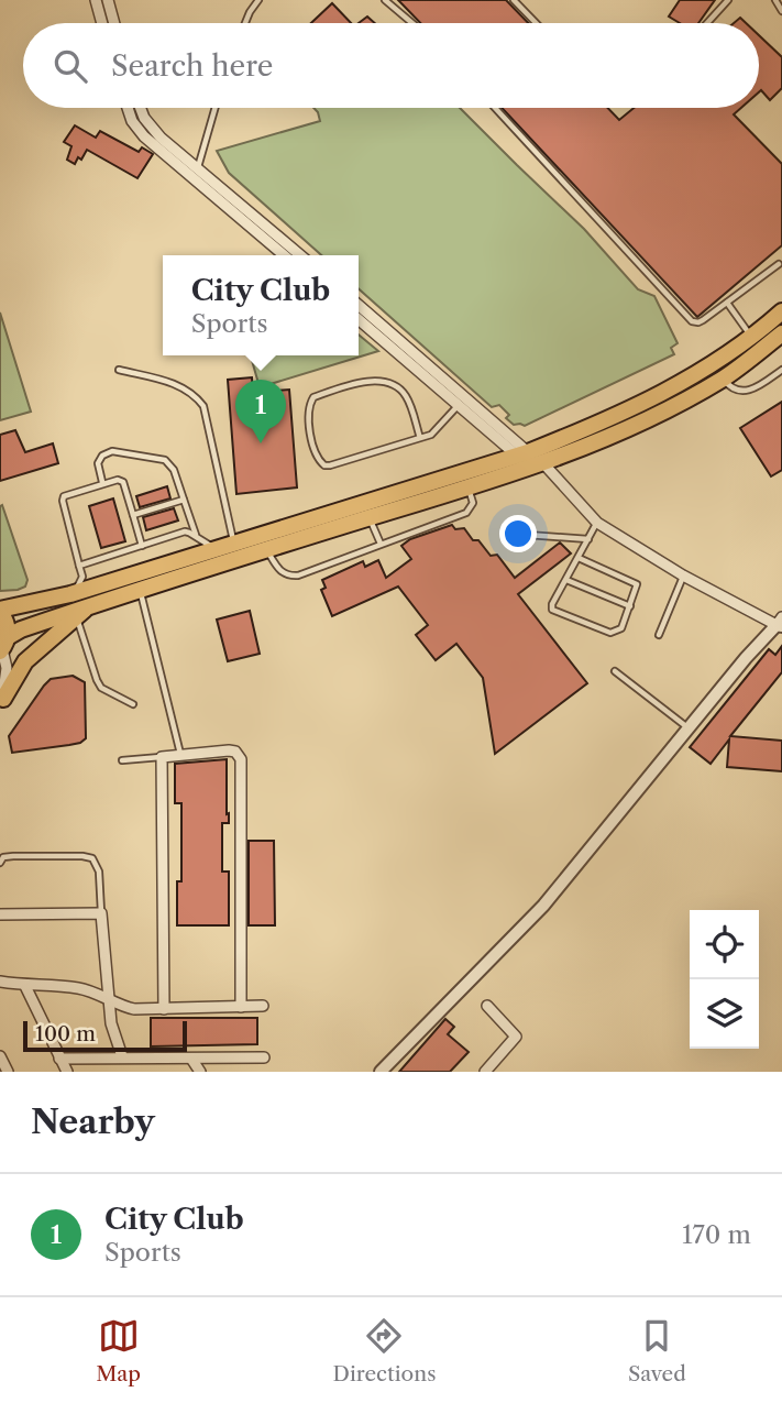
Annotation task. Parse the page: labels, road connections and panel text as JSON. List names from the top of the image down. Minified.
{"scale_bar":"100 m","page":{"search":"Search here","popup":["City Club","Sports"],"pins":"1","scale":"100 m","heading":"Nearby","list":[{"mark":"1","name":"City Club","note":"Sports","value":"170 m"}],"nav":["Map","Directions","Saved"]}}
